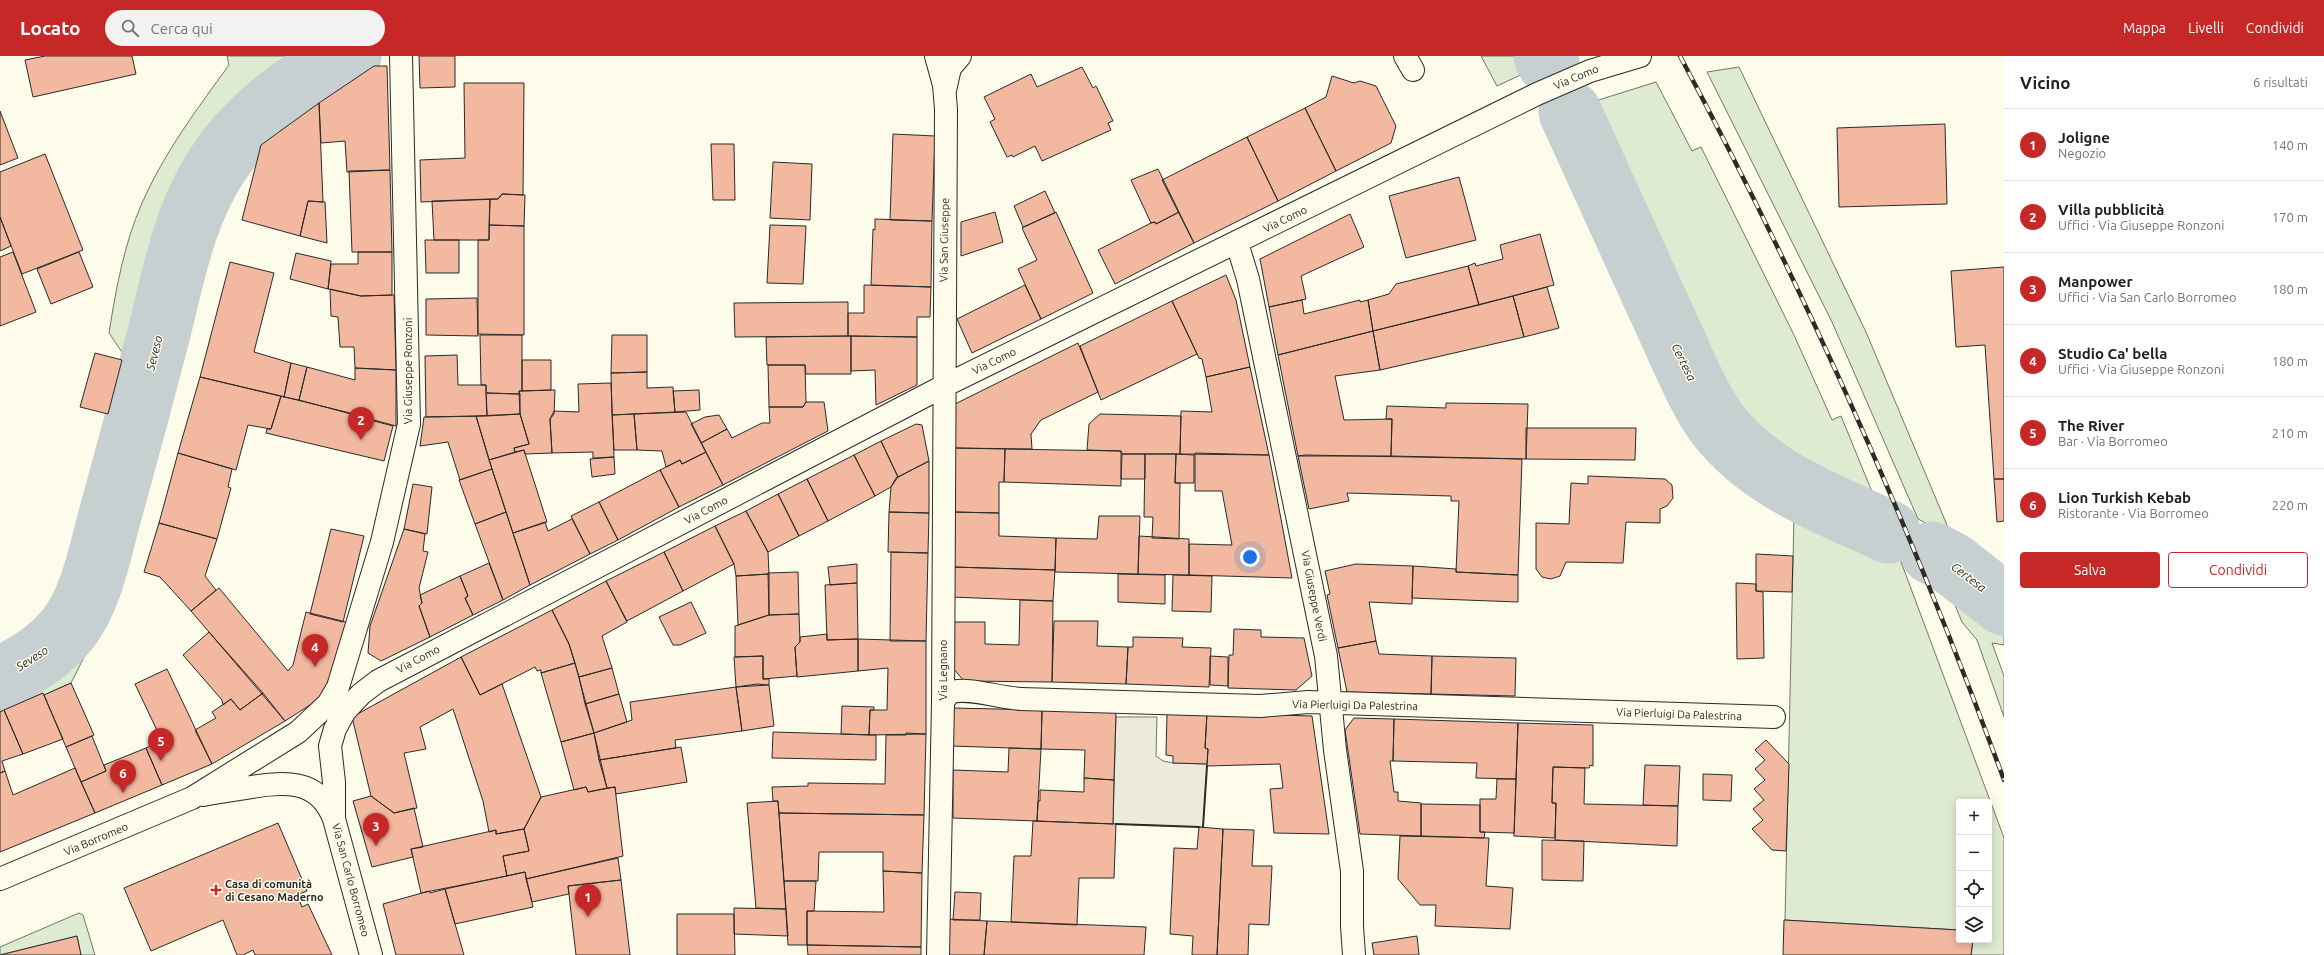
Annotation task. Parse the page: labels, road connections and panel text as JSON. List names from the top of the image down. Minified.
{"streets":{"street":["Via Como","Via San Giuseppe","Via Giuseppe Ronzoni","Via Giuseppe Verdi","Via Legnano","Via Pierluigi Da Palestrina","Via Borromeo","Via San Carlo Borromeo"]},"crossings":[["Via Como","Via San Giuseppe"],["Via Como","Via Giuseppe Verdi"],["Via Como","Via Legnano"],["Via Como","Via San Carlo Borromeo"],["Via San Giuseppe","Via Legnano"],["Via Giuseppe Ronzoni","Via Borromeo"],["Via Giuseppe Verdi","Via Pierluigi Da Palestrina"],["Via Legnano","Via Pierluigi Da Palestrina"],["Via Borromeo","Via San Carlo Borromeo"]],"water":["Seveso","Certesa"],"places":{"health":["Casa di comunità di Cesano Maderno"]},"page":{"header":"Locato","search":"Cerca qui","nav":["Mappa","Livelli","Condividi"],"heading":["Vicino","6 risultati"],"list":[{"mark":"1","name":"Joligne","note":"Negozio","value":"140 m"},{"mark":"2","name":"Villa pubblicità","note":"Uffici · Via Giuseppe Ronzoni","value":"170 m"},{"mark":"3","name":"Manpower","note":"Uffici · Via San Carlo Borromeo","value":"180 m"},{"mark":"4","name":"Studio Ca' bella","note":"Uffici · Via Giuseppe Ronzoni","value":"180 m"},{"mark":"5","name":"The River","note":"Bar · Via Borromeo","value":"210 m"},{"mark":"6","name":"Lion Turkish Kebab","note":"Ristorante · Via Borromeo","value":"220 m"}],"pins":["2","4","5","6","3","1"],"buttons":["Salva","Condividi"],"map_buttons":["+","−"]}}
